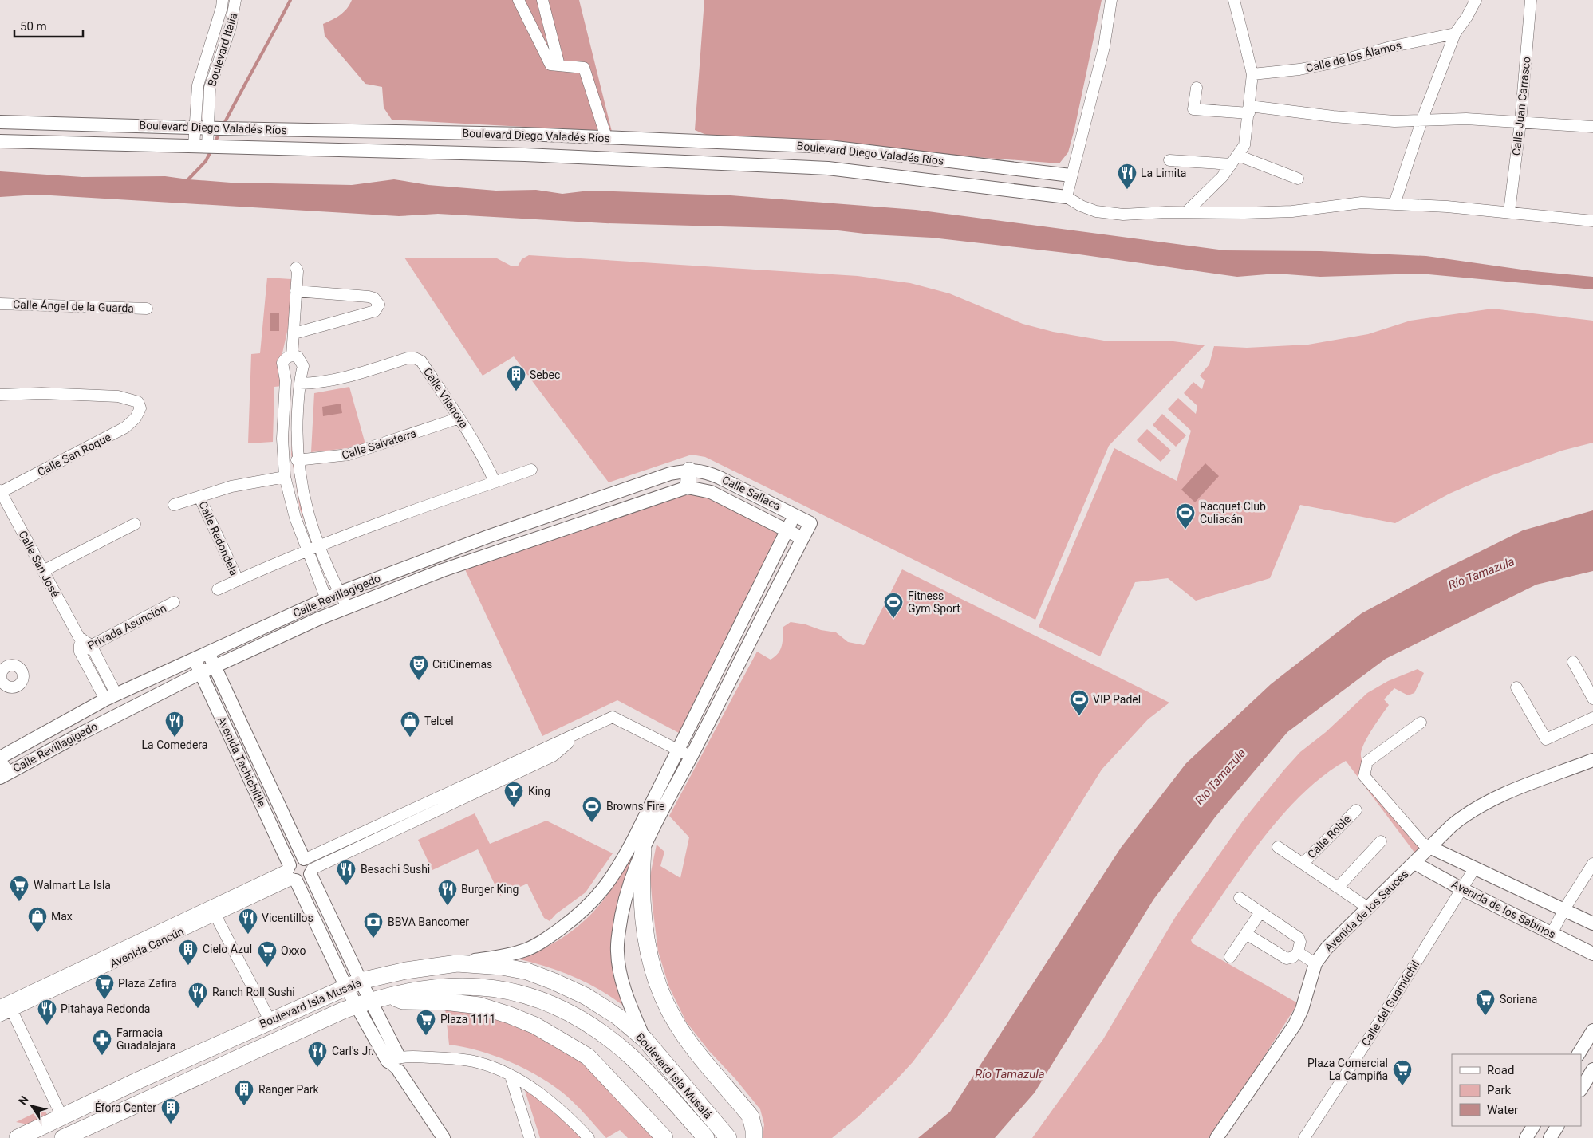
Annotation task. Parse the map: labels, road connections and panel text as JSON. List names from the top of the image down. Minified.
{"streets":{"main road":["Boulevard Isla Musalá"],"street":["Boulevard Italia","Calle de los Álamos","Calle Juan Carrasco","Boulevard Diego Valadés Ríos","Calle Ángel de la Guarda","Calle Vilanova","Calle Salvaterra","Calle San Roque","Calle Sallaca","Calle Redondela","Calle San José","Calle Revillagigedo","Privada Asunción","Avenida Tachichiltle","Calle Roble","Avenida de los Sabinos","Avenida de los Sauces","Avenida Cancún","Calle del Guamúchil"]},"crossings":[["Boulevard Italia","Boulevard Diego Valadés Ríos"],["Calle Vilanova","Calle Salvaterra"],["Calle San Roque","Calle San José"],["Calle Sallaca","Calle Revillagigedo"],["Calle San José","Calle Revillagigedo"],["Calle San José","Privada Asunción"],["Calle Revillagigedo","Avenida Tachichiltle"],["Avenida Tachichiltle","Avenida Cancún"],["Avenida Tachichiltle","Boulevard Isla Musalá"],["Avenida de los Sabinos","Avenida de los Sauces"],["Avenida de los Sabinos","Calle del Guamúchil"]],"water":["Río Tamazula"],"places":{"restaurant":["La Limita","La Comedera","Besachi Sushi","Burger King","Vicentillos","Ranch Roll Sushi","Pitahaya Redonda","Carl's Jr."],"building":["Sebec","Cielo Azul","Ranger Park","Éfora Center"],"sports":["Racquet Club Culiacán","Fitness Gym Sport","VIP Padel","Browns Fire"],"theatre":["CitiCinemas"],"shop":["Telcel","Max"],"bar":["King"],"supermarket":["Walmart La Isla","Oxxo","Plaza Zafira","Soriana","Plaza 1111","Plaza Comercial La Campiña"],"bank":["BBVA Bancomer"],"pharmacy":["Farmacia Guadalajara"]},"legend":["Road","Park","Water"],"scale_bar":"50 m","north":"top left"}
